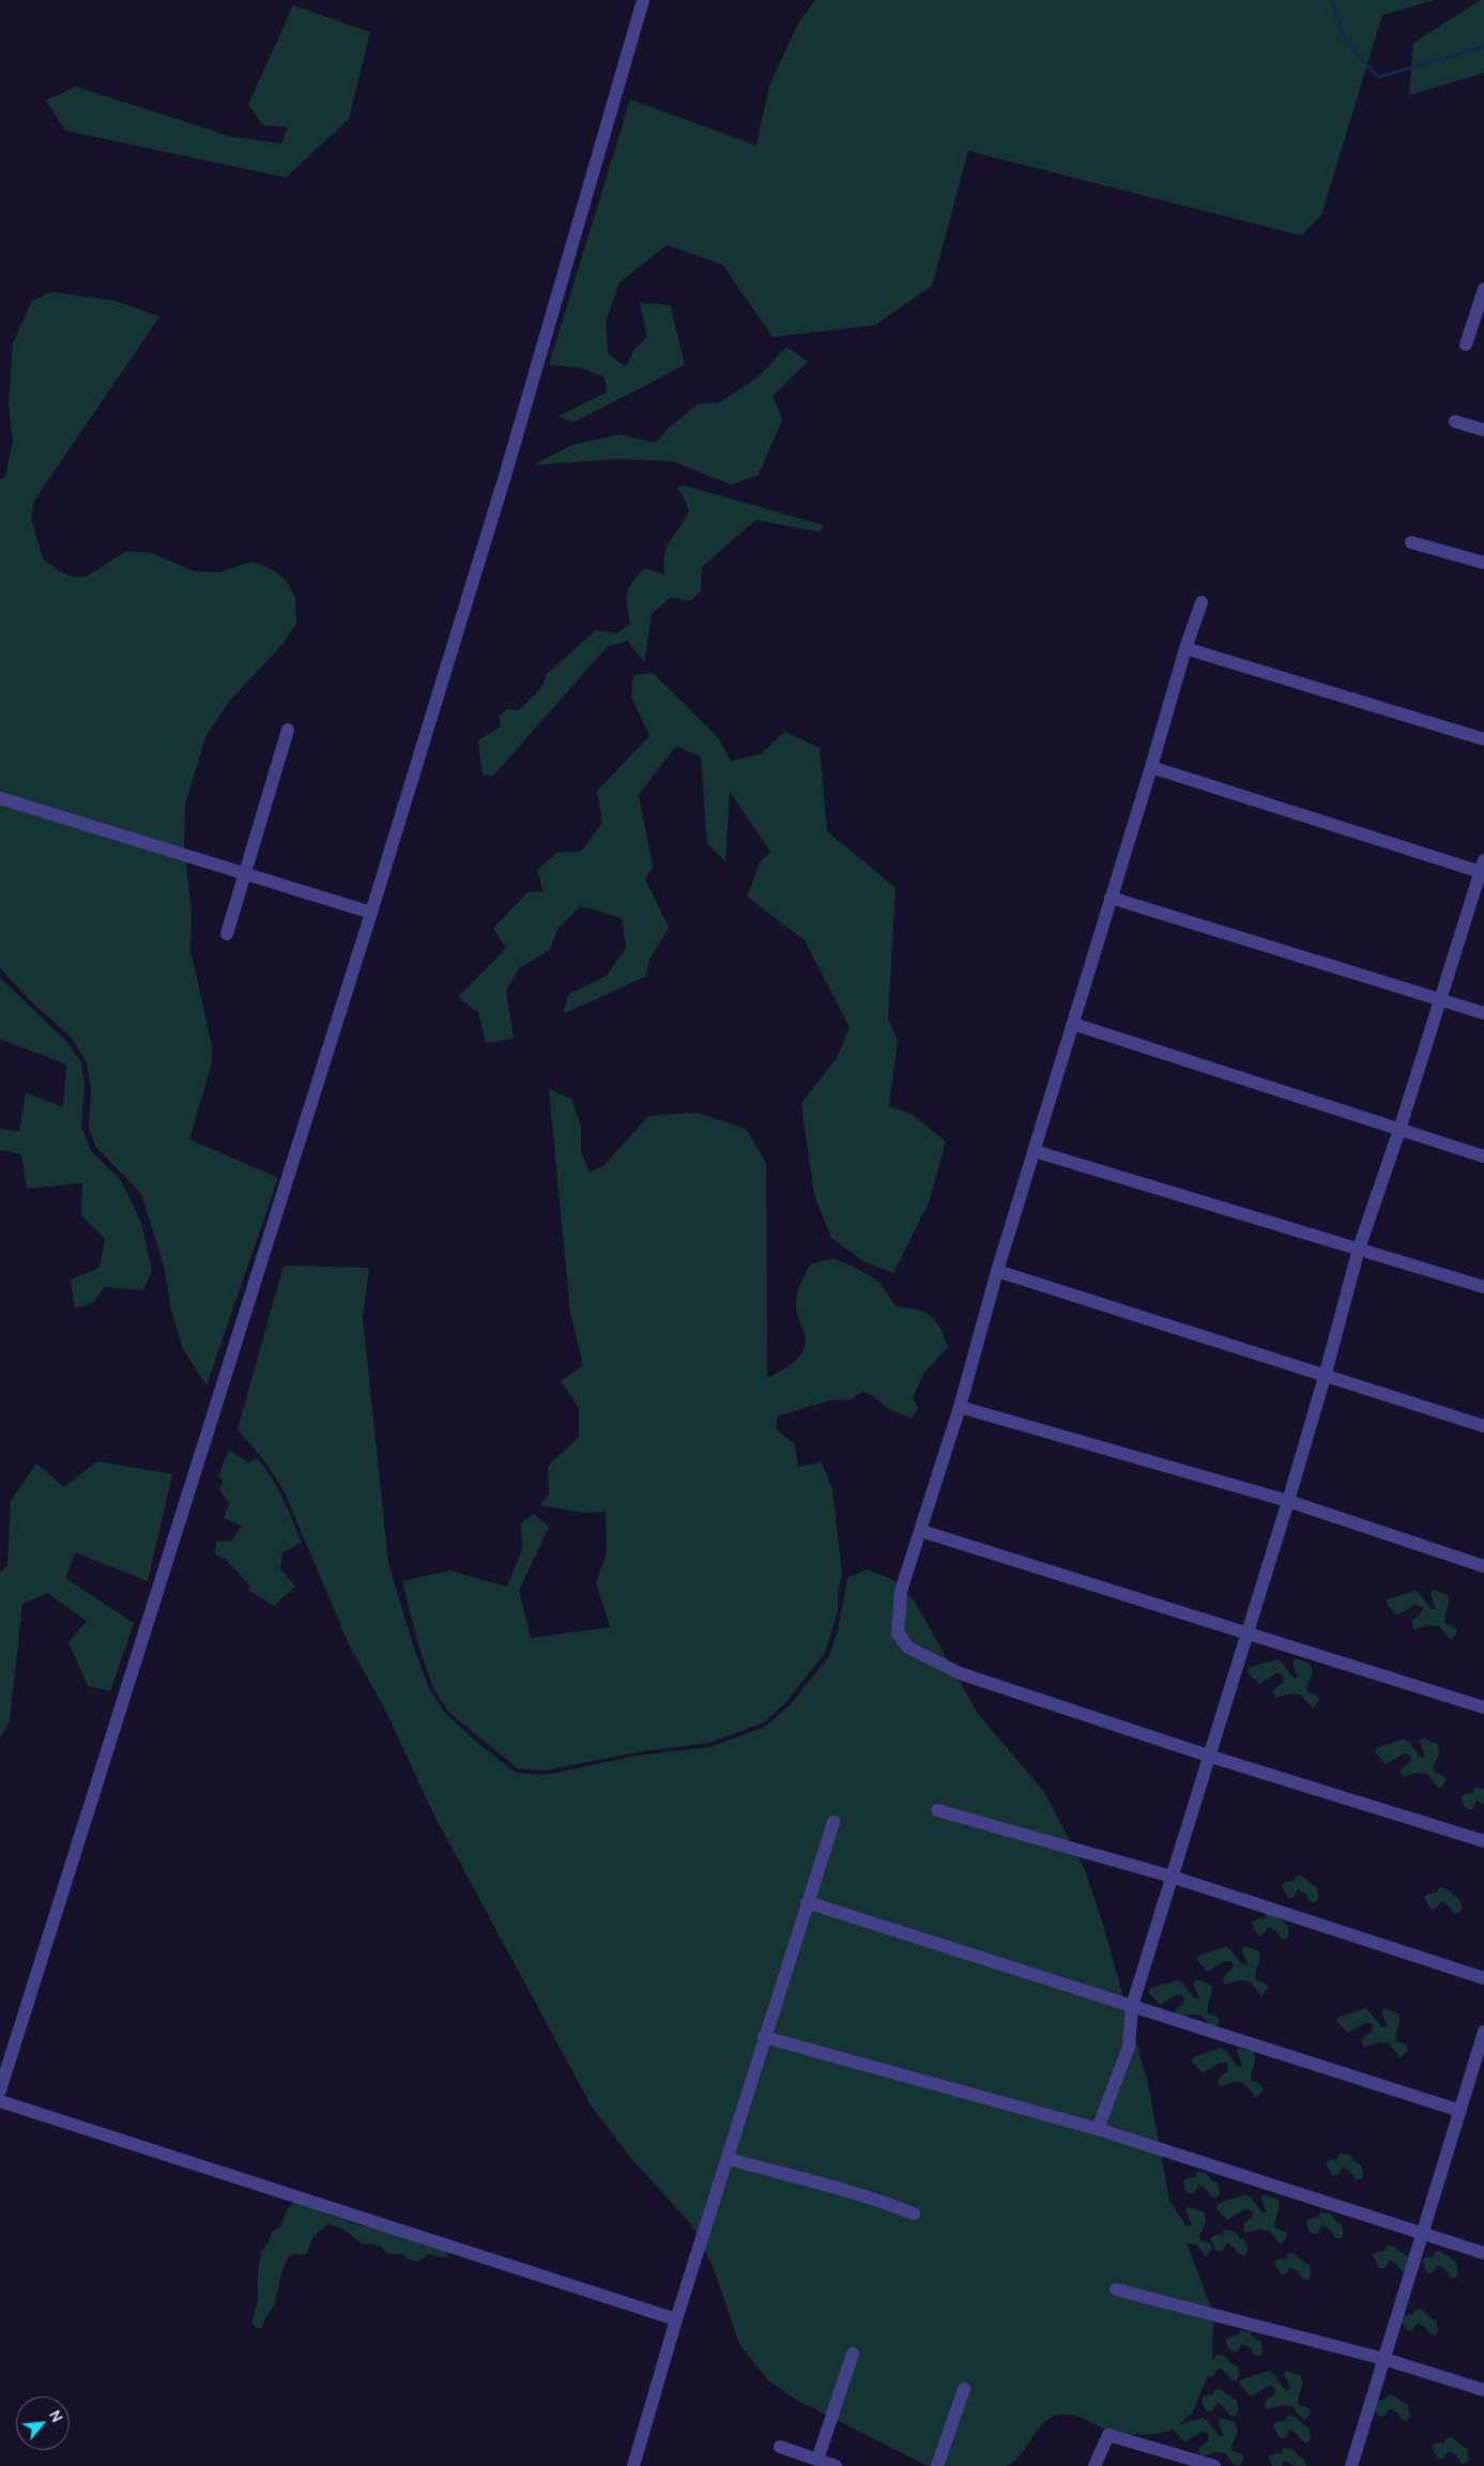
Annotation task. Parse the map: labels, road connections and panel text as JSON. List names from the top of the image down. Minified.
{"north":"top right"}
